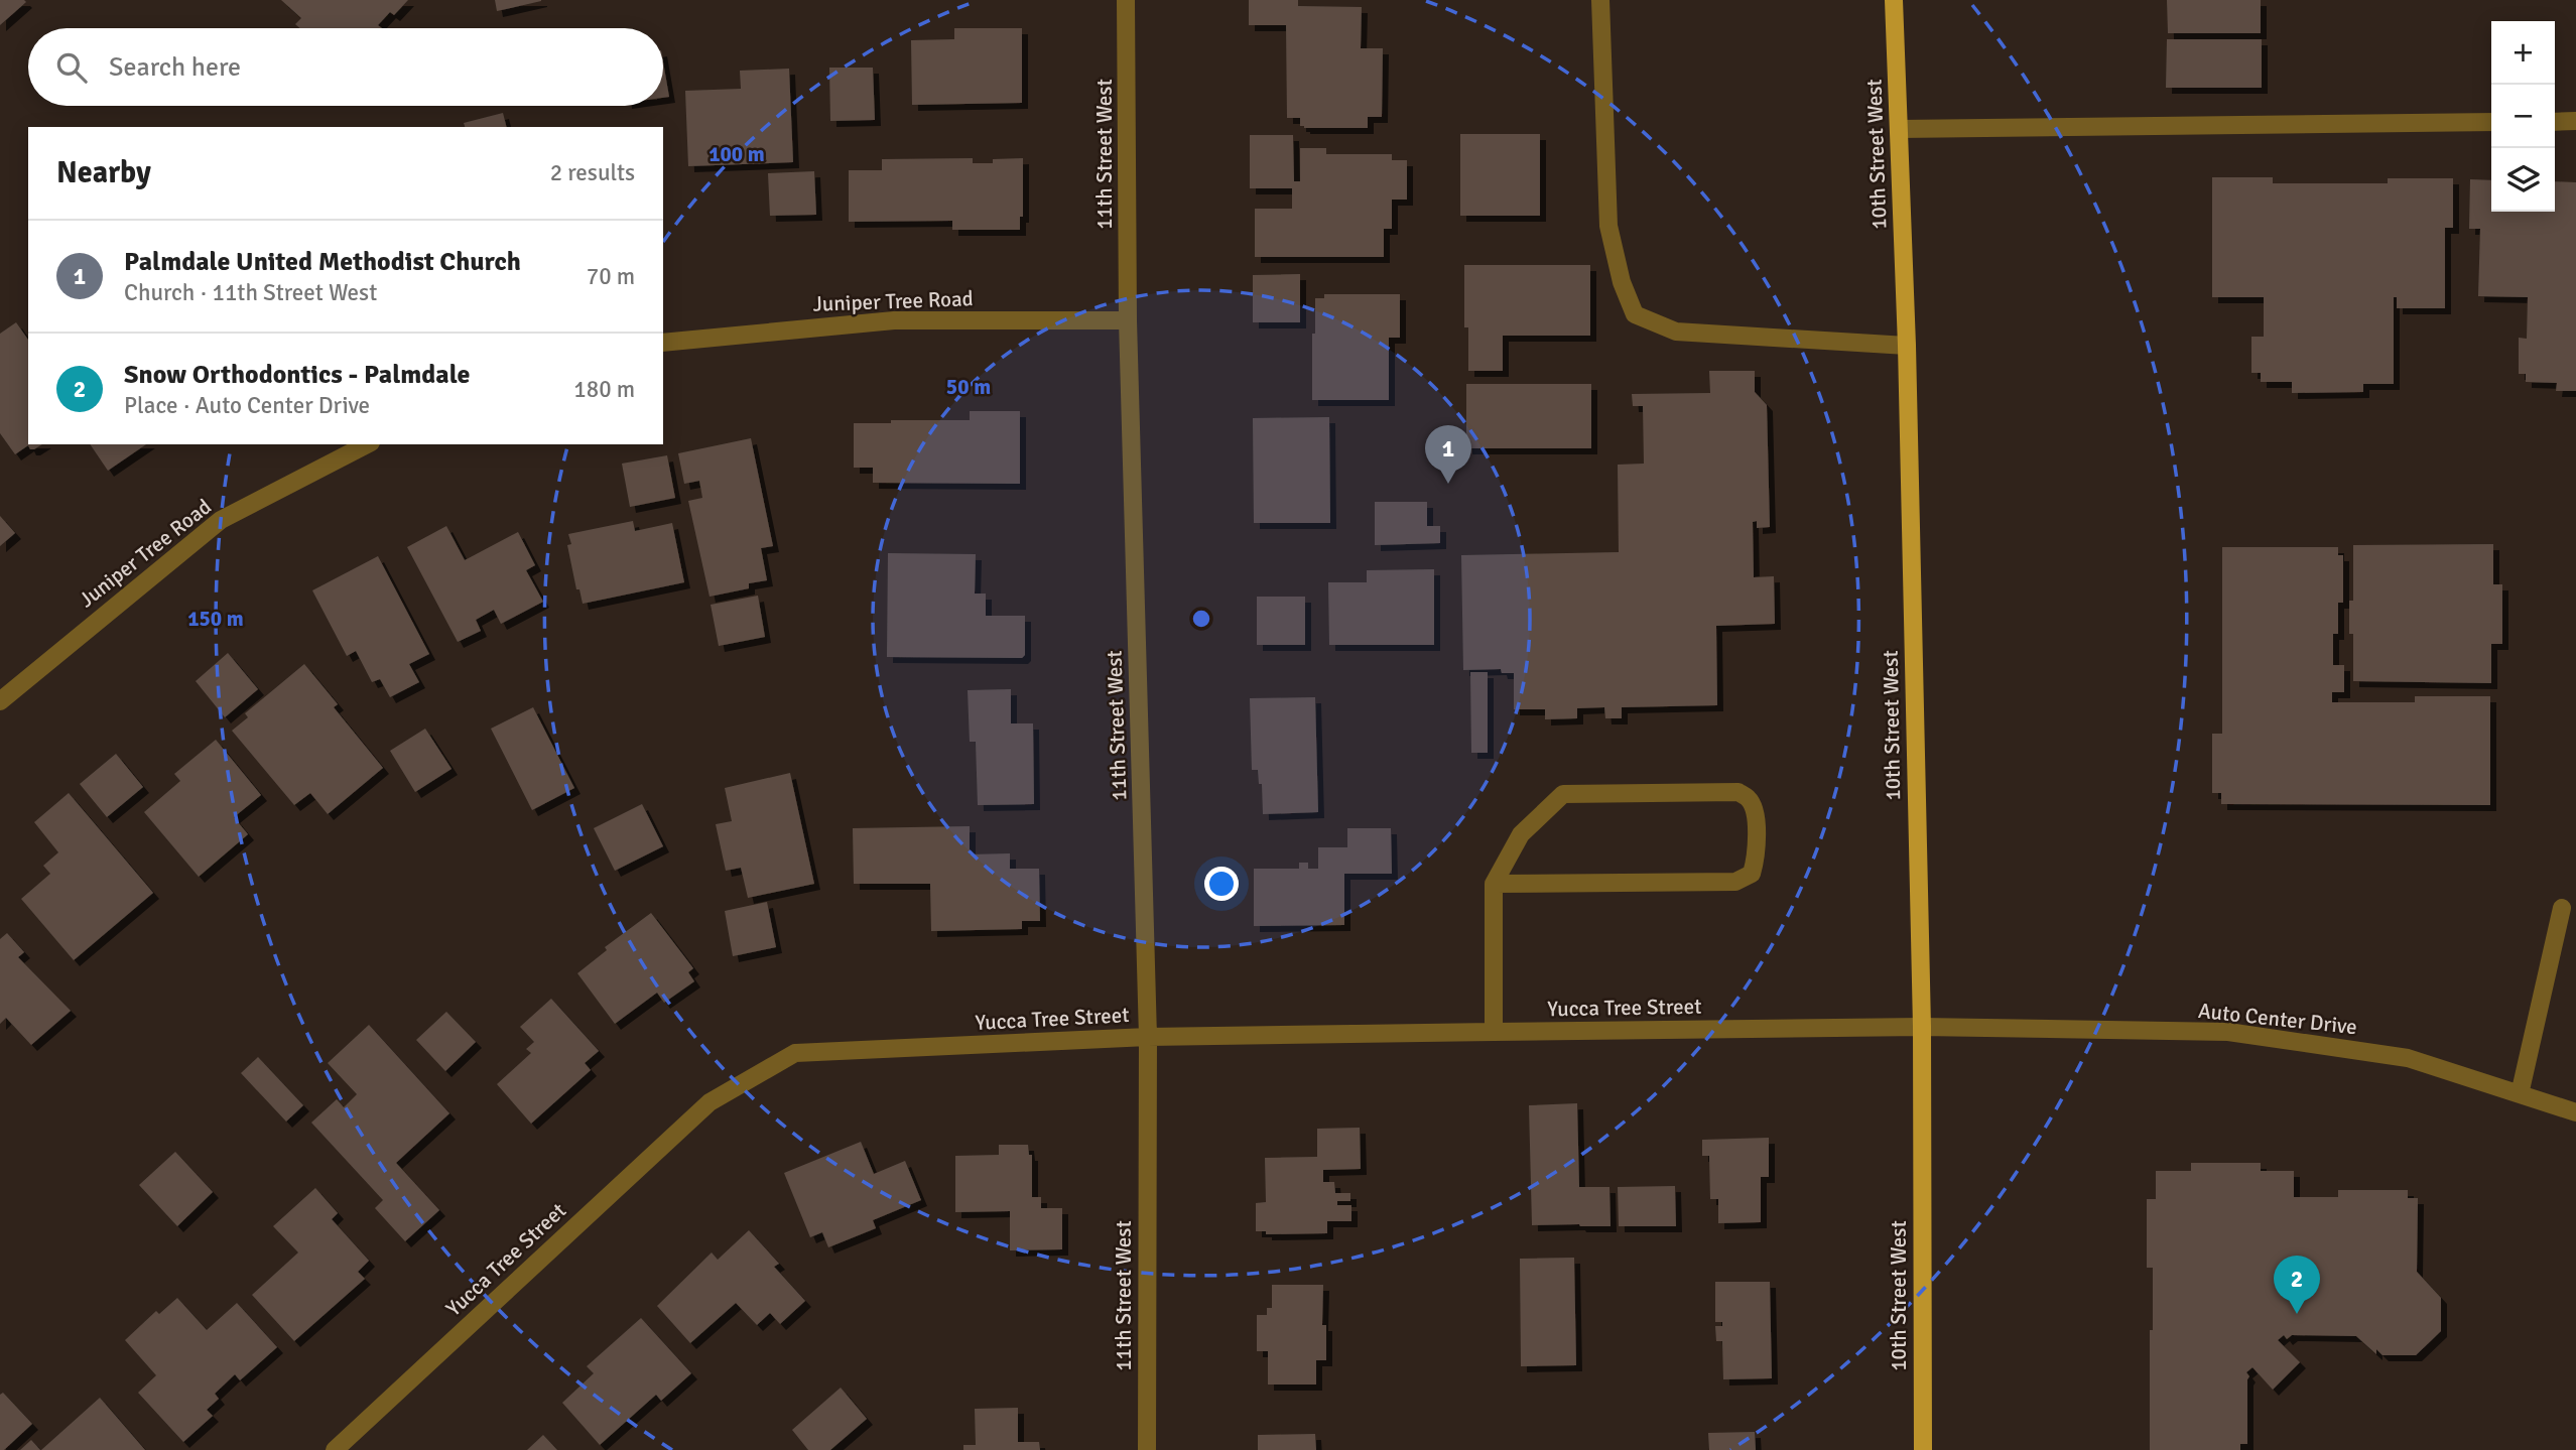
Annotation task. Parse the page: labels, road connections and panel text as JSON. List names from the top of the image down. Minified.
{"streets":{"main road":["10th Street West"],"street":["11th Street West","Juniper Tree Road","Yucca Tree Street","Auto Center Drive"]},"crossings":[["11th Street West","Juniper Tree Road"],["11th Street West","Yucca Tree Street"],["10th Street West","Yucca Tree Street"],["10th Street West","Auto Center Drive"],["Yucca Tree Street","Auto Center Drive"]],"page":{"map_buttons":["+","−"],"search":"Search here","heading":["Nearby","2 results"],"list":[{"mark":"1","name":"Palmdale United Methodist Church","note":"Church · 11th Street West","value":"70 m"},{"mark":"2","name":"Snow Orthodontics - Palmdale","note":"Place · Auto Center Drive","value":"180 m"}],"pins":["1","2"]},"rings":["100 m","50 m","150 m"]}
